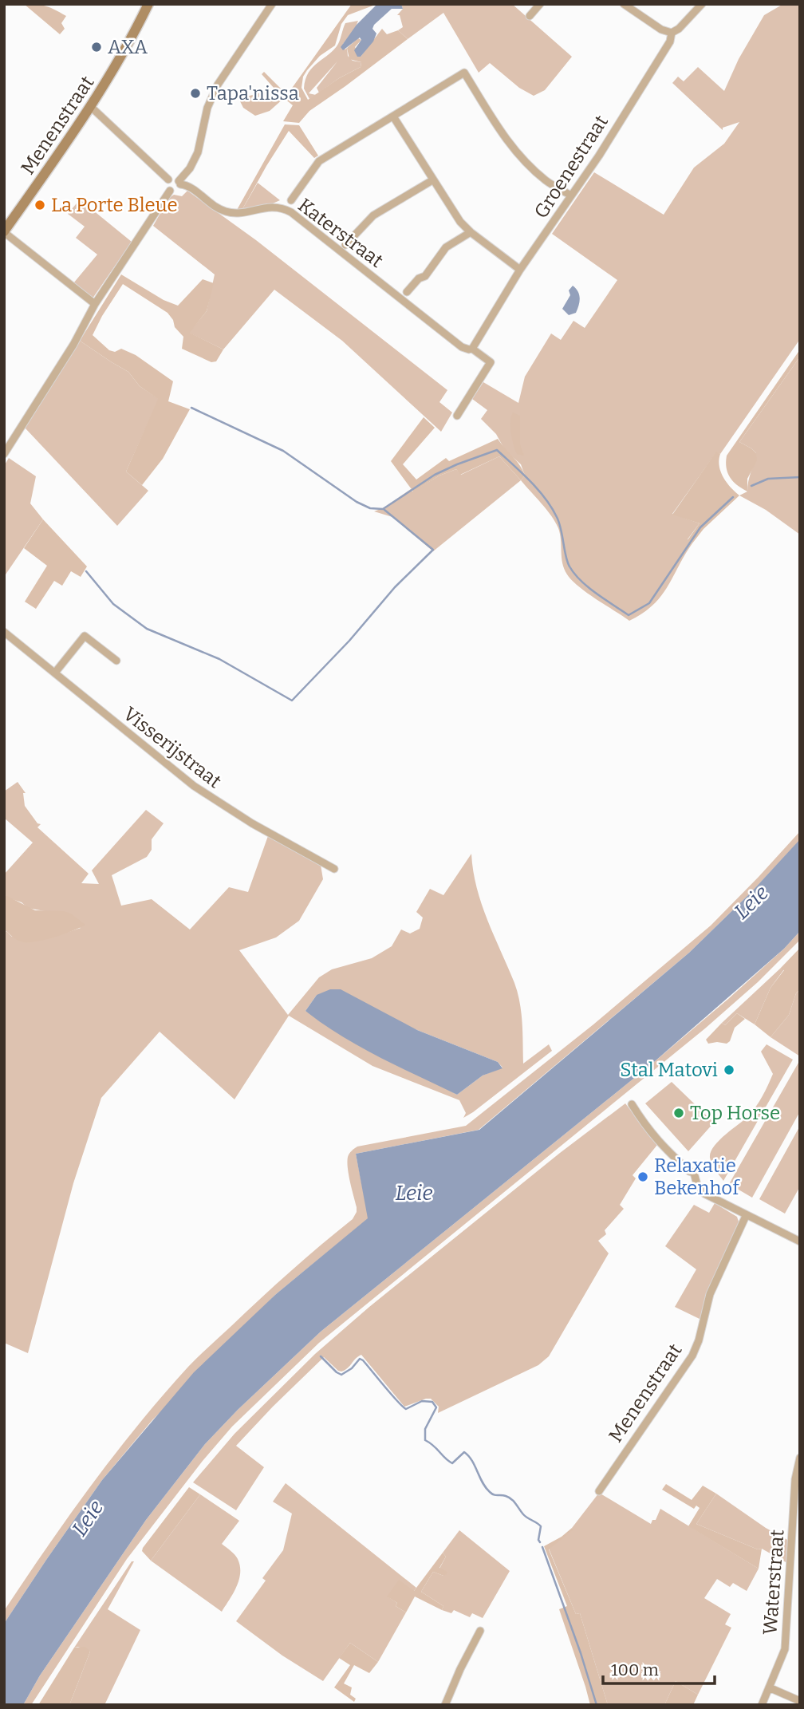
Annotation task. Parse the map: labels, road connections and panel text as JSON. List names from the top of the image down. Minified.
{"streets":{"main road":["Menenstraat"],"street":["Groenestraat","Katerstraat","Visserijstraat","Waterstraat"]},"crossings":[["Groenestraat","Katerstraat"]],"water":["Leie"],"places":["AXA","Tapa'nissa","La Porte Bleue","Stal Matovi","Top Horse","Relaxatie Bekenhof"],"scale_bar":"100 m"}
